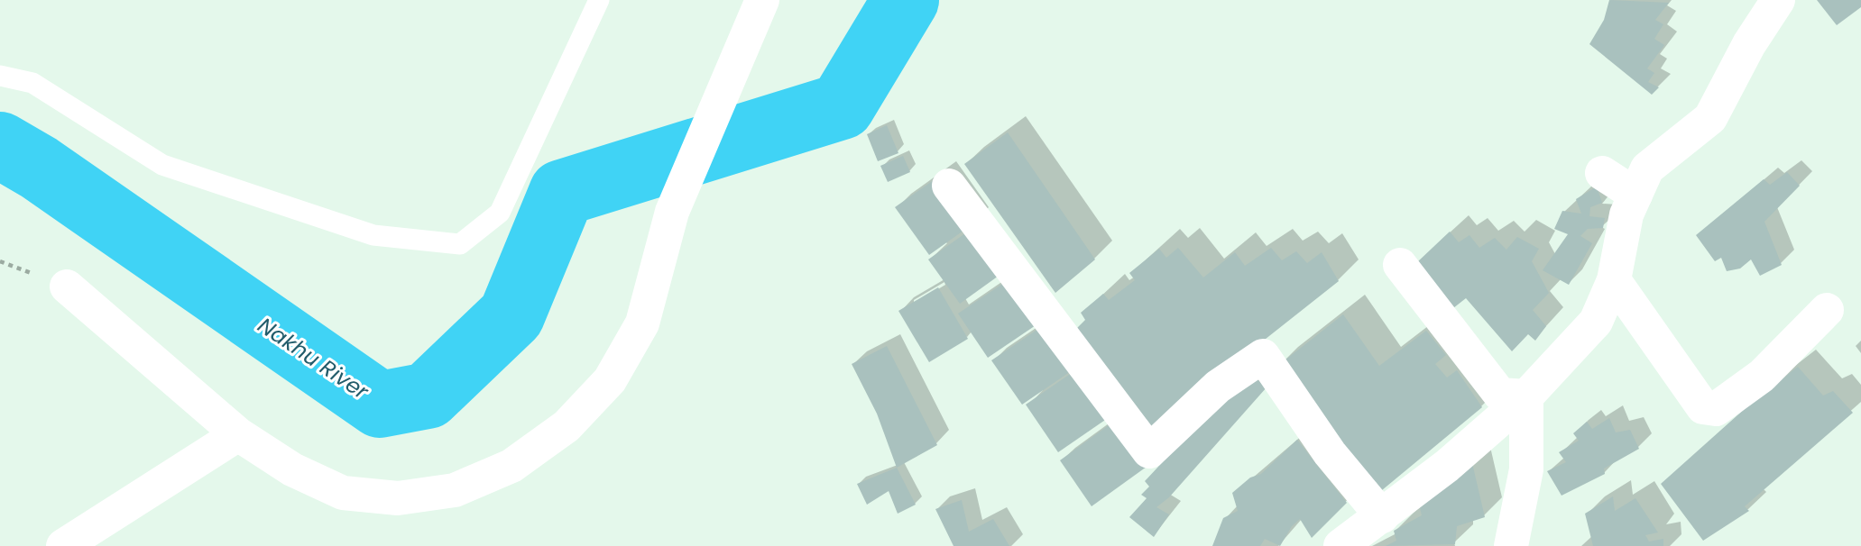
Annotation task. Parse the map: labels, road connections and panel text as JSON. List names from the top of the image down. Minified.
{"water":["Nakhu River"]}
